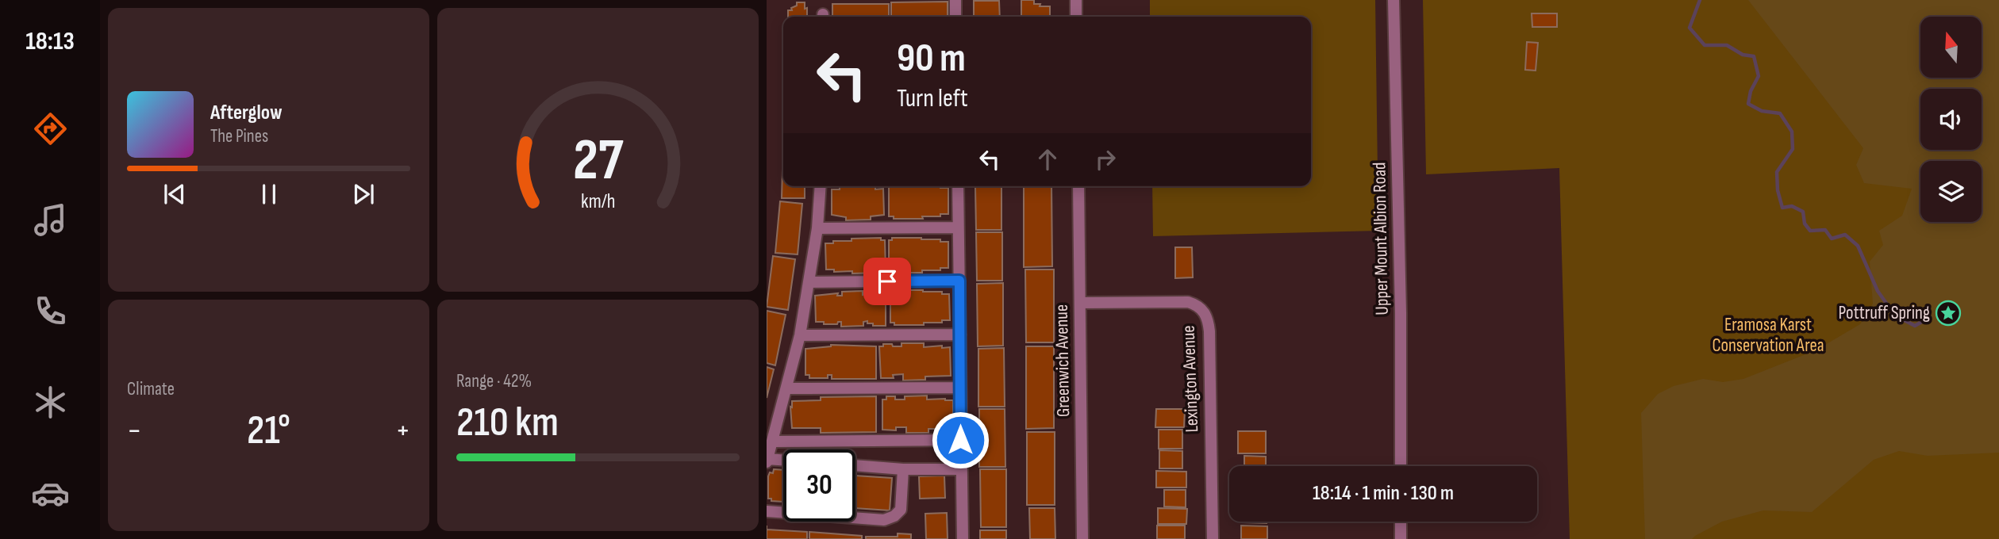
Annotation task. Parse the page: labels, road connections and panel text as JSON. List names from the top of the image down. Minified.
{"streets":{"street":["Upper Mount Albion Road","Greenwich Avenue","Lexington Avenue"]},"crossings":[["Greenwich Avenue","Lexington Avenue"]],"parks":["Eramosa Karst Conservation Area"],"places":{"place":["Pottruff Spring"]},"north":"top","page":{"tabs":"18:13","turn":["90 m","Turn left"],"song":["Afterglow","The Pines"],"tile":["Climate",["Range · 42%","210 km"]],"heat":["−","21°","+"],"limit":"30","trip":"18:14 · 1 min · 130 m","gauge":["27","km/h"]}}
